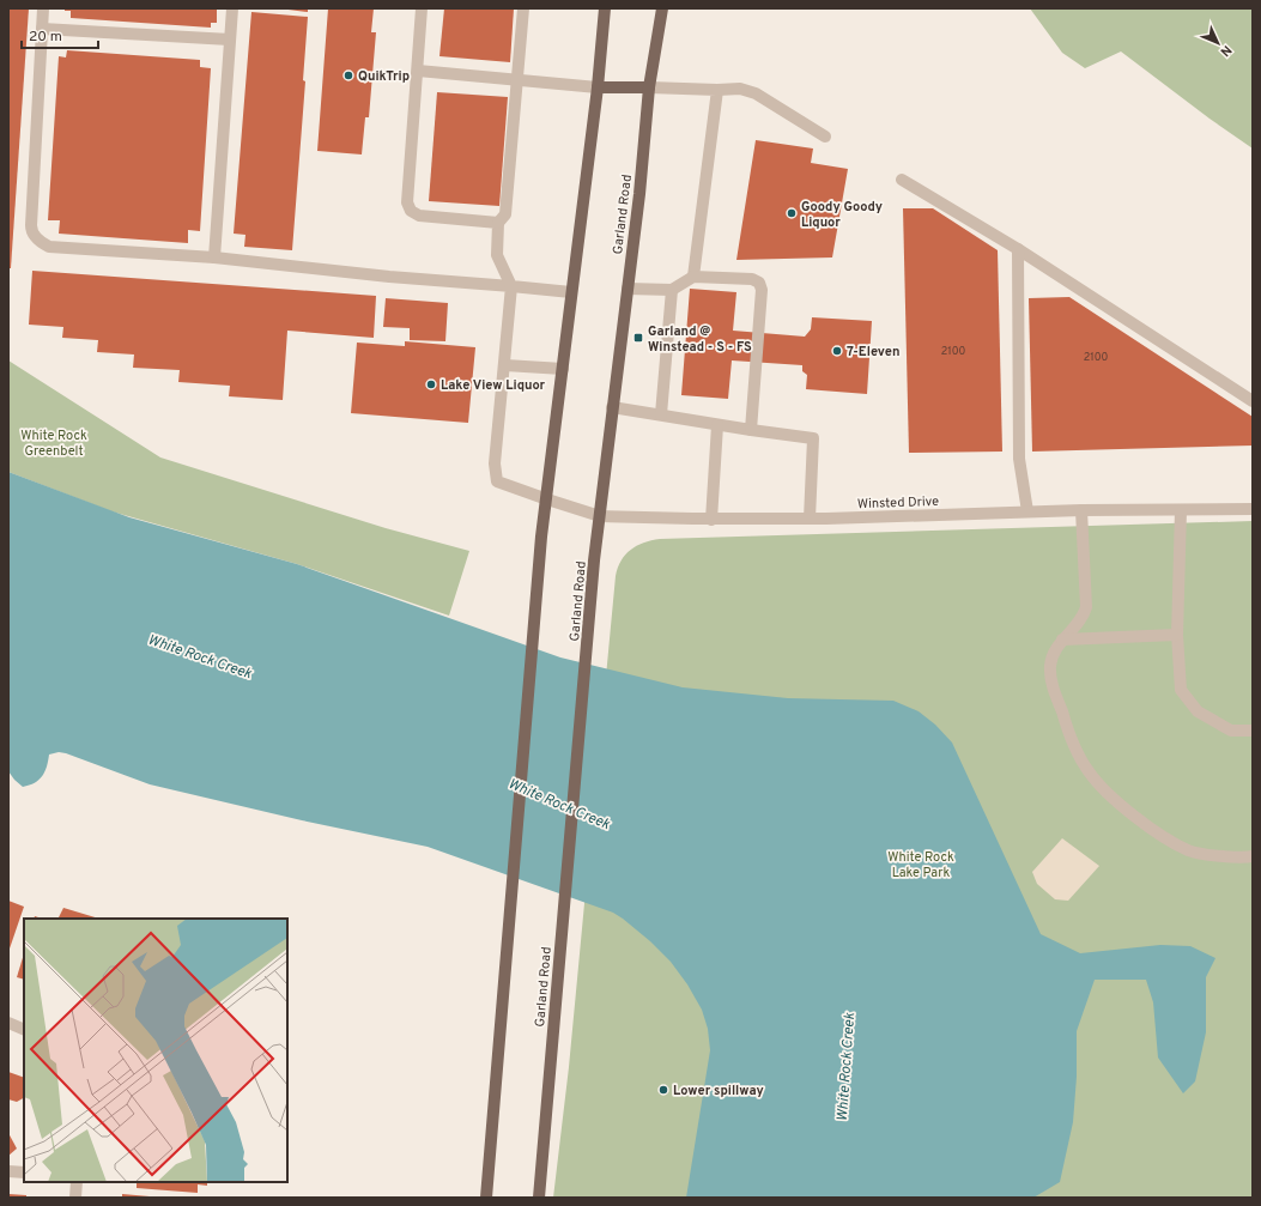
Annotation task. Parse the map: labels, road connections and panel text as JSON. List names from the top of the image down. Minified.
{"streets":{"main road":["Garland Road"],"street":["Winsted Drive"]},"crossings":[["Garland Road","Winsted Drive"]],"water":["White Rock Creek"],"parks":["White Rock Greenbelt","White Rock Lake Park"],"places":{"other":["QuikTrip","Goody Goody Liquor","7-Eleven","Lake View Liquor","Lower spillway"],"transit":["Garland @ Winstead - S - FS"]},"house_numbers":["2100","2100"],"scale_bar":"20 m","north":"bottom right"}
